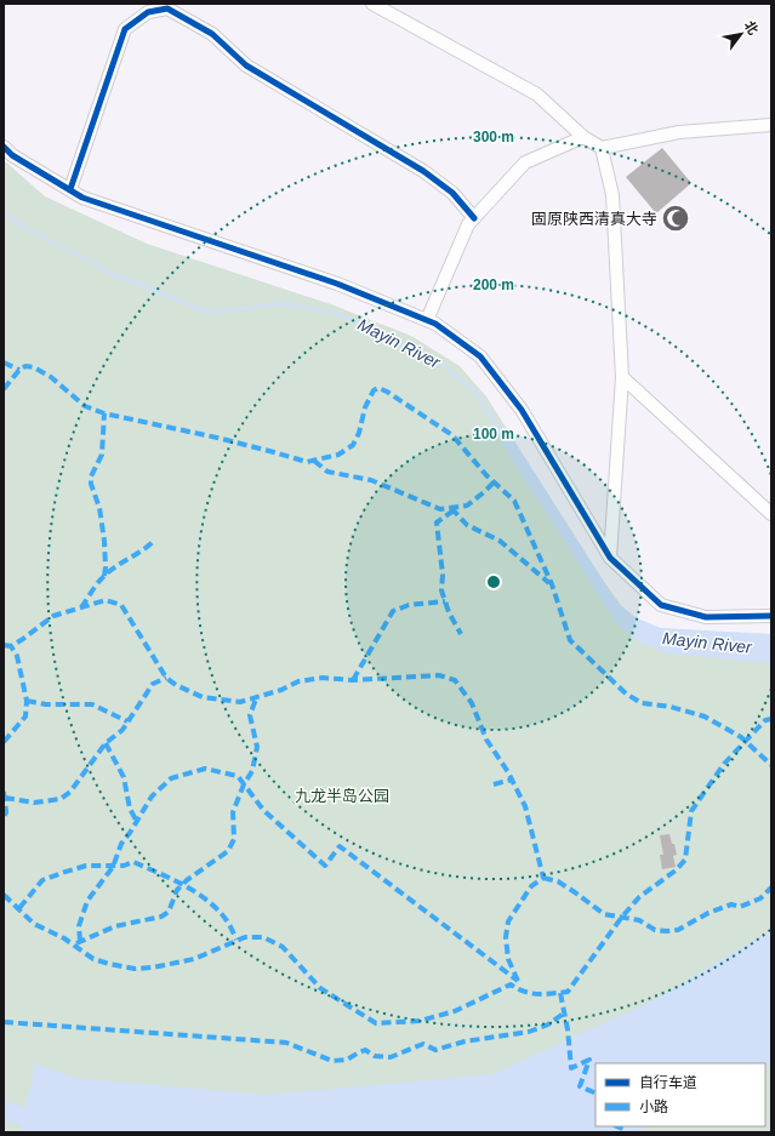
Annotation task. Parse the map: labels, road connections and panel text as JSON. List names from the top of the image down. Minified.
{"water":["Mayin River"],"parks":["九龙半岛公园"],"places":{"mosque":["固原陕西清真大寺"]},"legend":["自行车道","小路"],"north":"top right","rings":["300 m","200 m","100 m"]}
